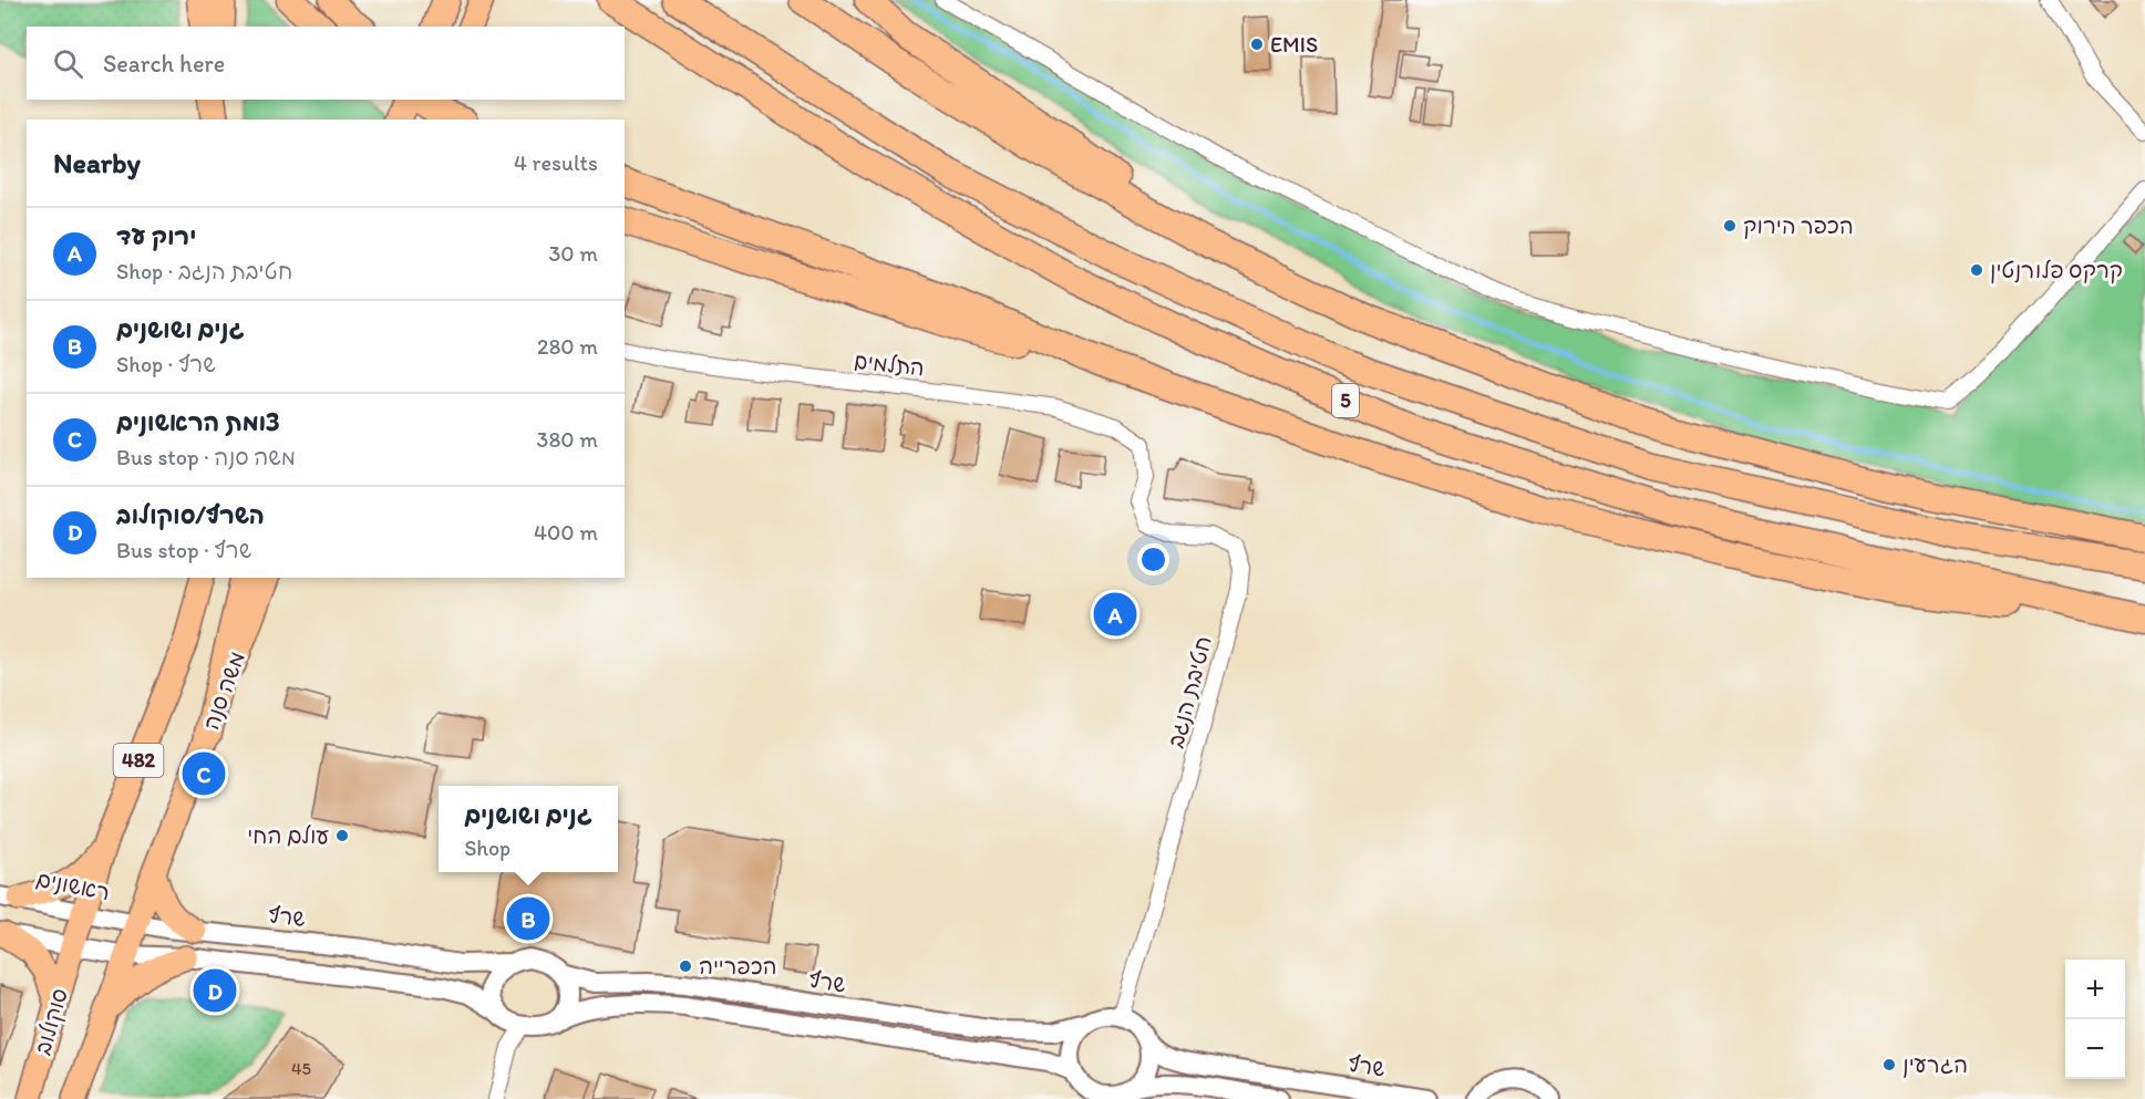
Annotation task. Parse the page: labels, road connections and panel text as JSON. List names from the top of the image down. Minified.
{"streets":{"highway":["5"],"main road":["משה סנה","482","סוקולוב"],"street":["התלמים","חטיבת הנגב","ראשונים","שרף"]},"crossings":[["התלמים","חטיבת הנגב"],["משה סנה","482"],["משה סנה","ראשונים"],["משה סנה","שרף"],["חטיבת הנגב","שרף"],["482","ראשונים"],["482","סוקולוב"],["ראשונים","שרף"]],"places":["EMIS","הכפר הירוק","קרקס פלורנטין","עולם החי","הכפרייה","הגרעין"],"house_numbers":["45"],"page":{"search":"Search here","heading":["Nearby","4 results"],"list":[{"mark":"A","name":"ירוק עד","note":"Shop · חטיבת הנגב","value":"30 m"},{"mark":"B","name":"גנים ושושנים","note":"Shop · שרף","value":"280 m"},{"mark":"C","name":"צומת הראשונים","note":"Bus stop · משה סנה","value":"380 m"},{"mark":"D","name":"השרף/סוקולוב","note":"Bus stop · שרף","value":"400 m"}],"pins":["A","C","B","D"],"popup":["גנים ושושנים","Shop"],"map_buttons":["+","−"]}}
